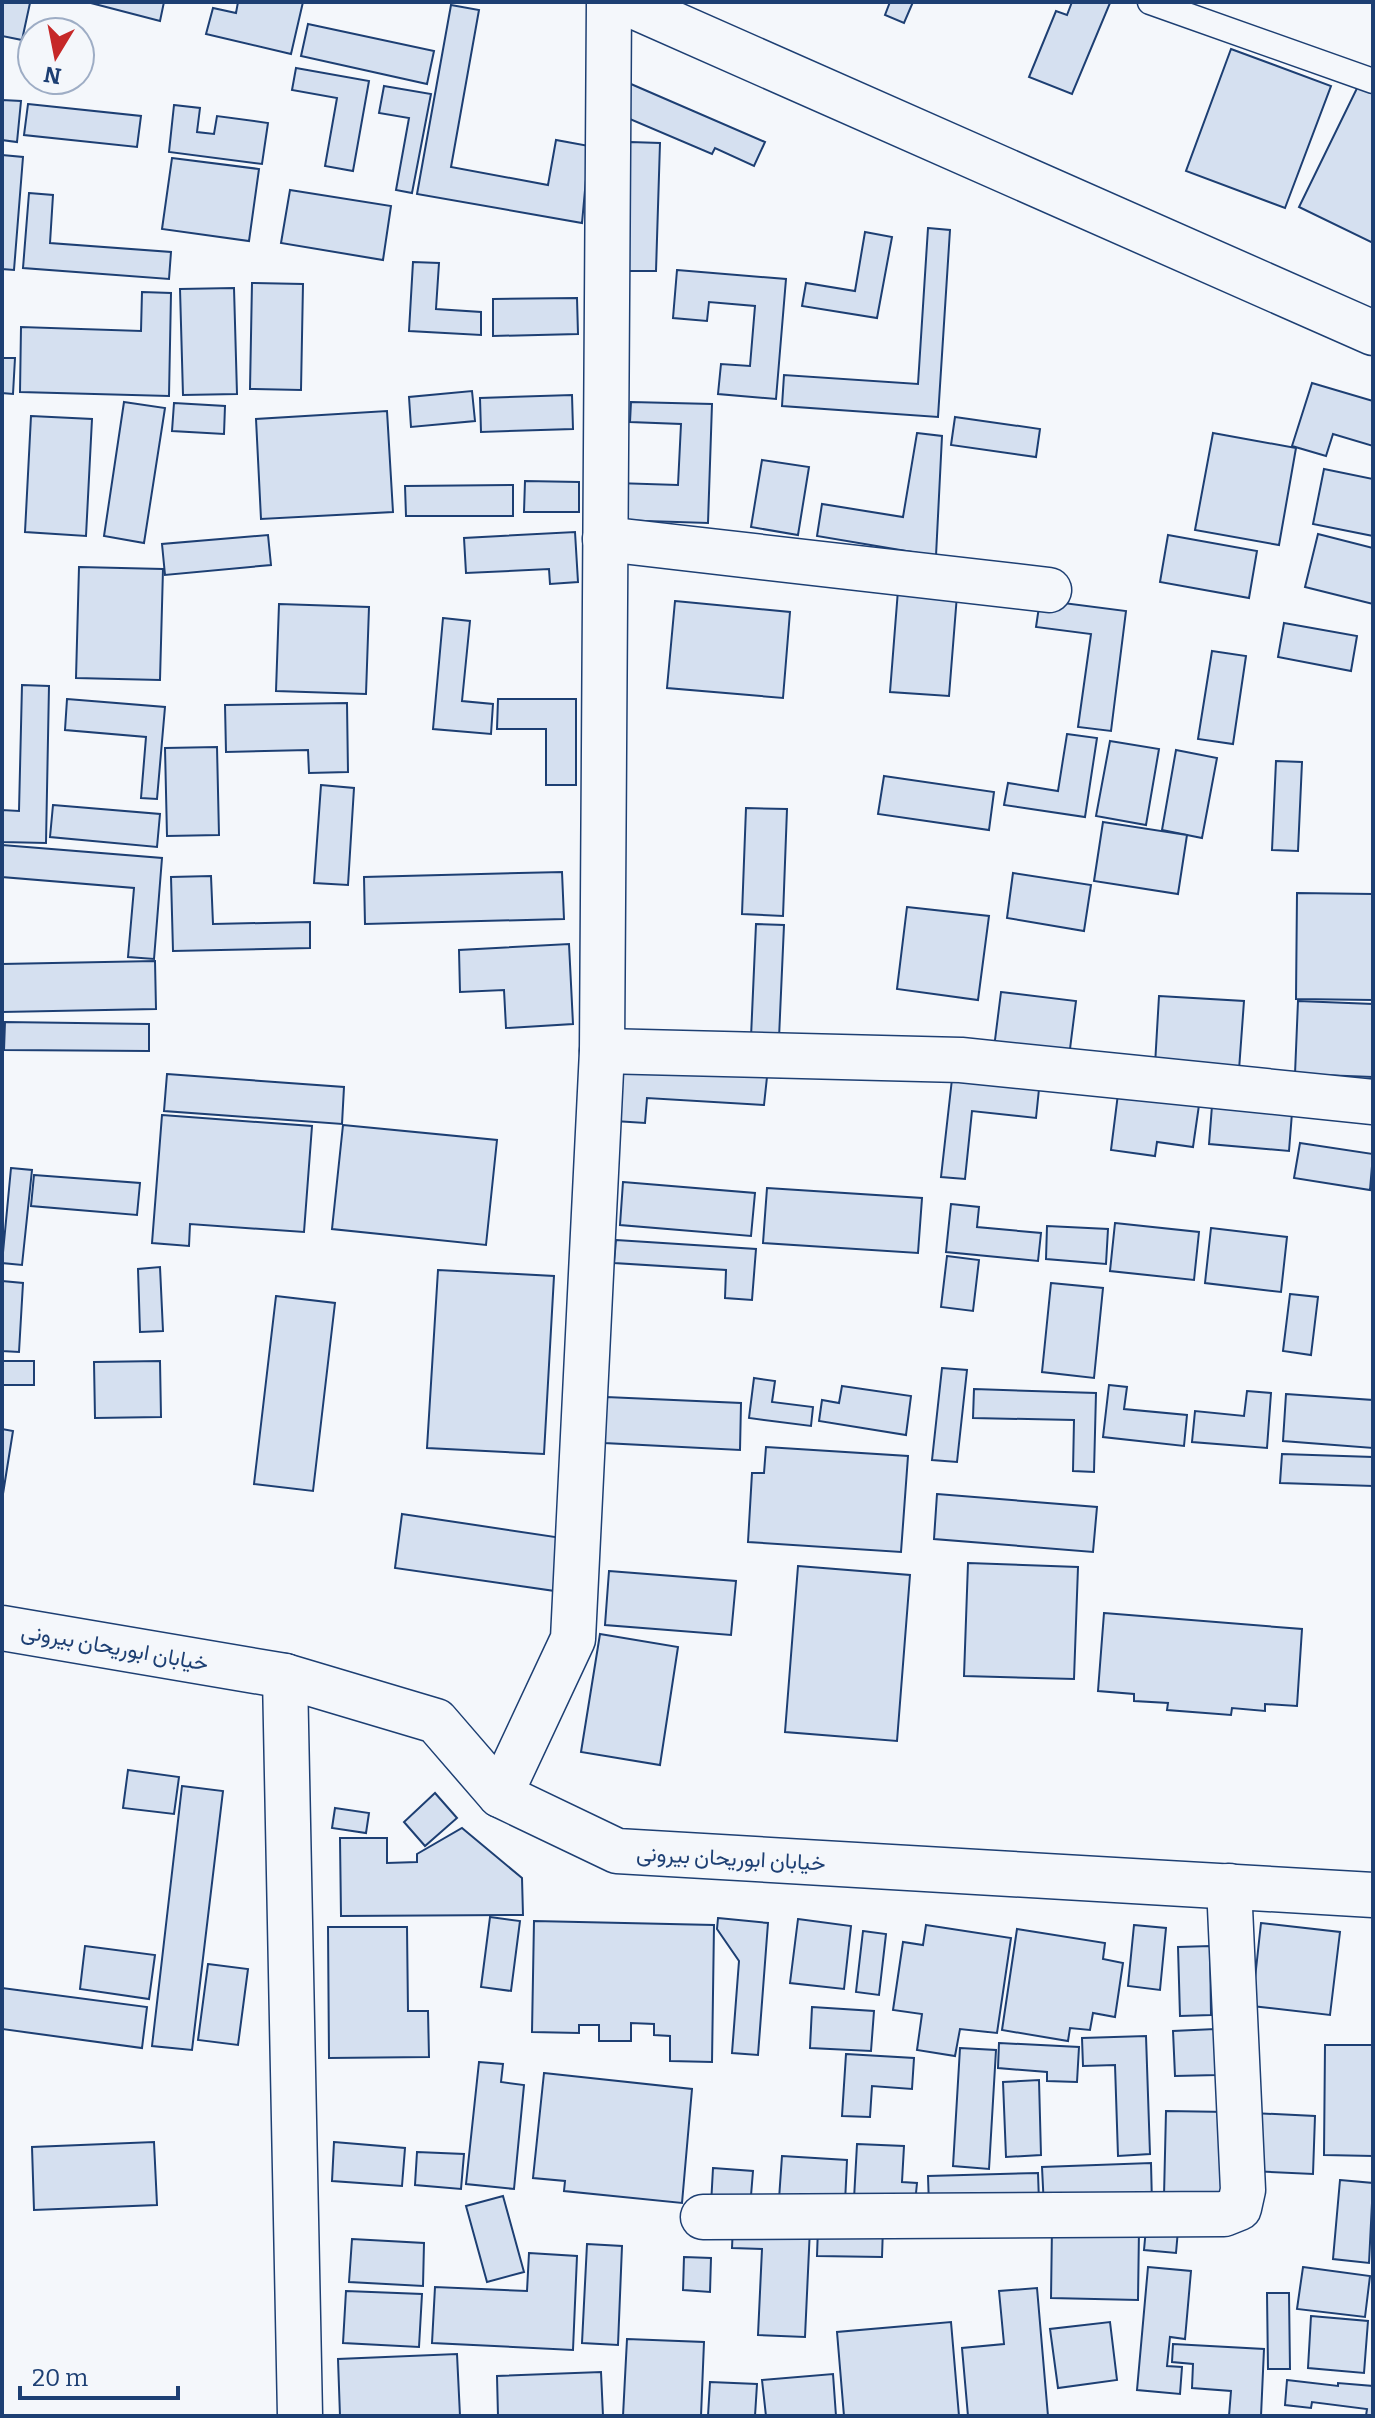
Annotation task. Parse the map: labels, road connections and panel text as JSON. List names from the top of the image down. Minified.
{"streets":{"street":["خیابان ابوریحان بیرونی"]},"scale_bar":"20 m","north":"bottom"}
